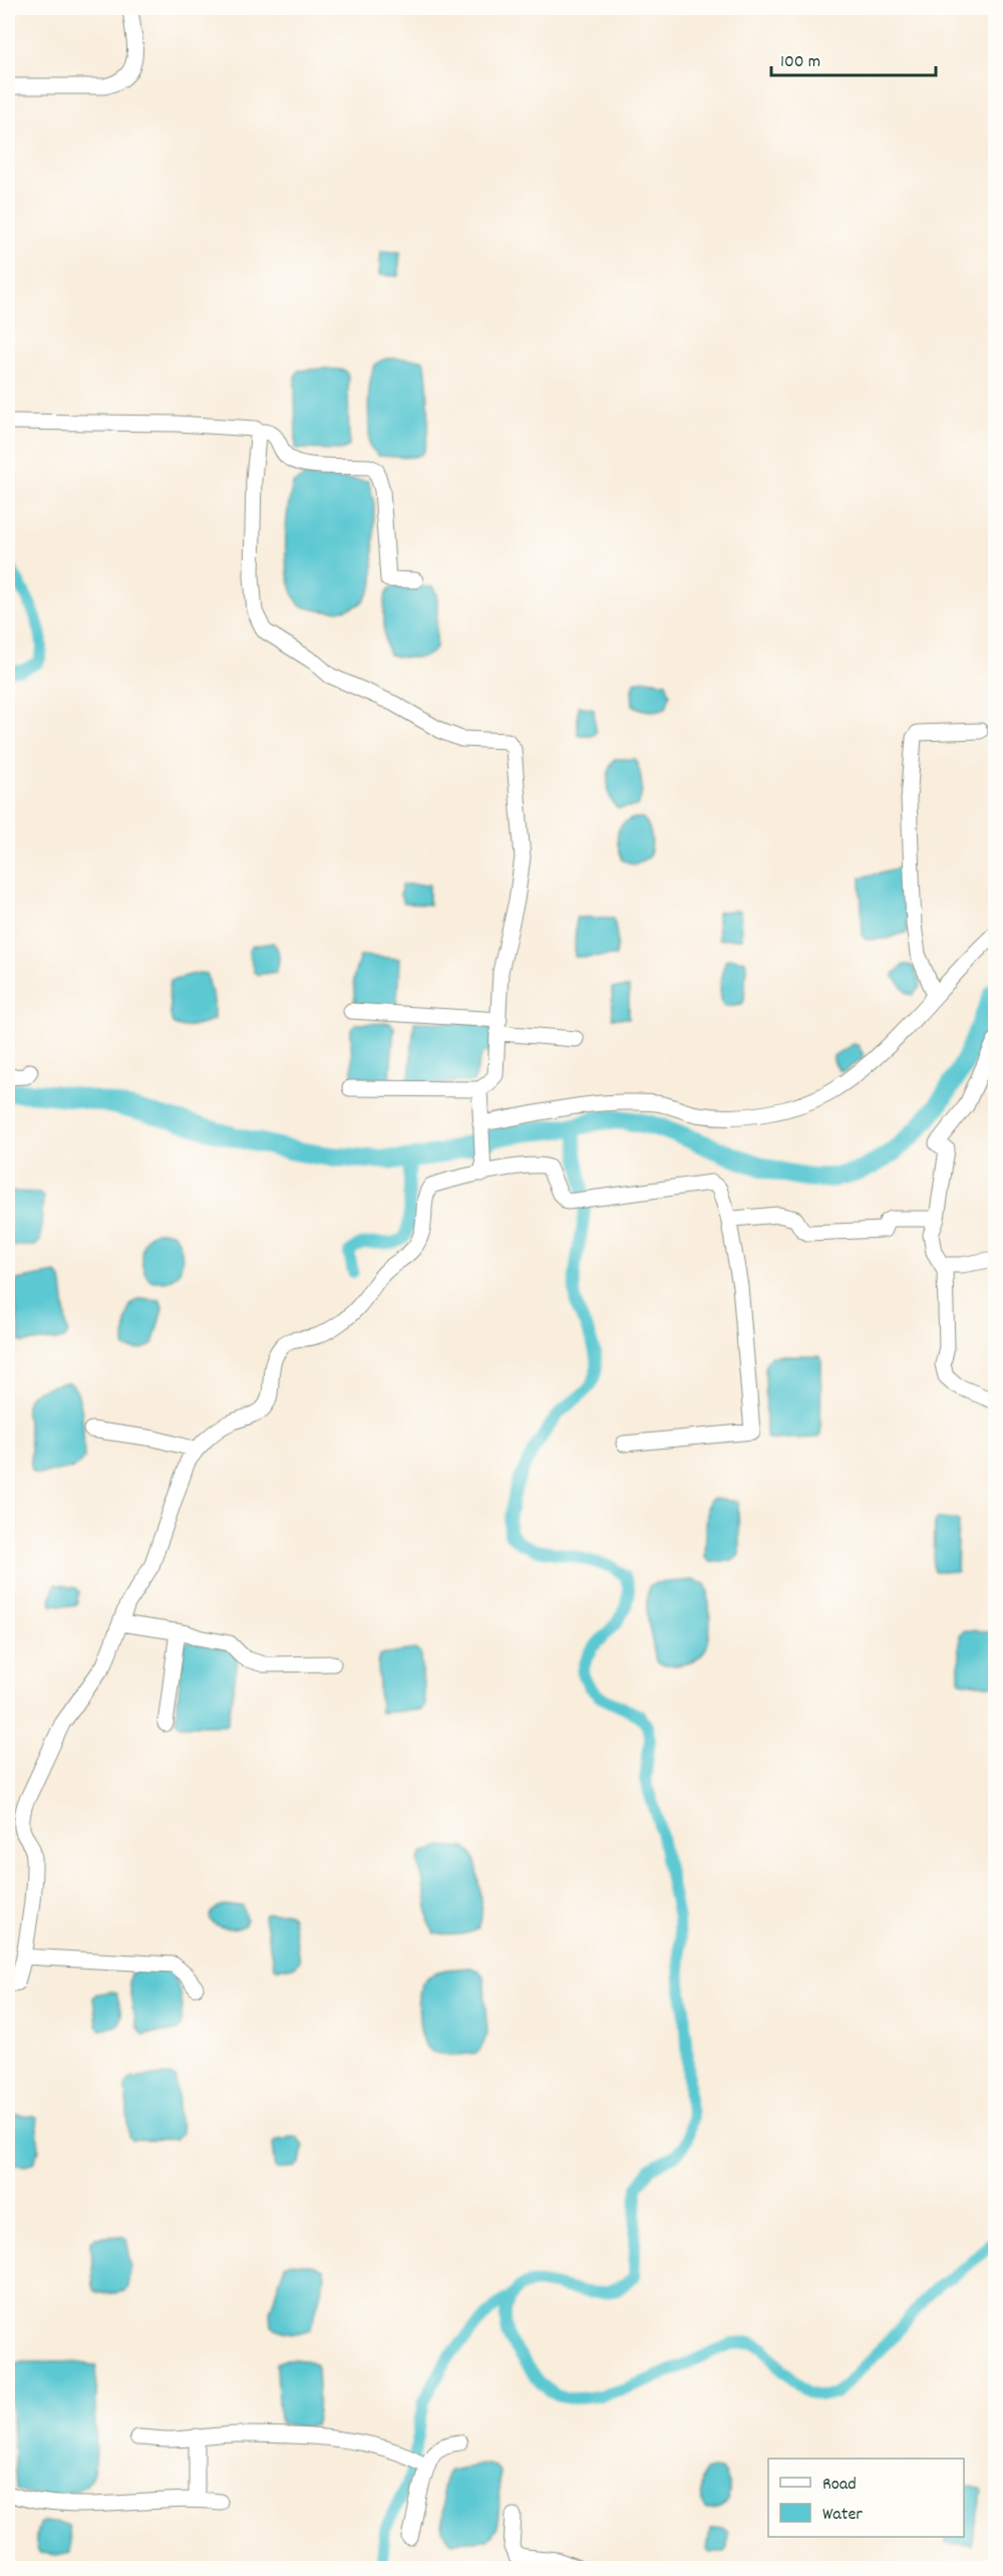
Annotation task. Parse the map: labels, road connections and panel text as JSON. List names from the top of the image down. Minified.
{"legend":["Road","Water"],"scale_bar":"100 m"}
